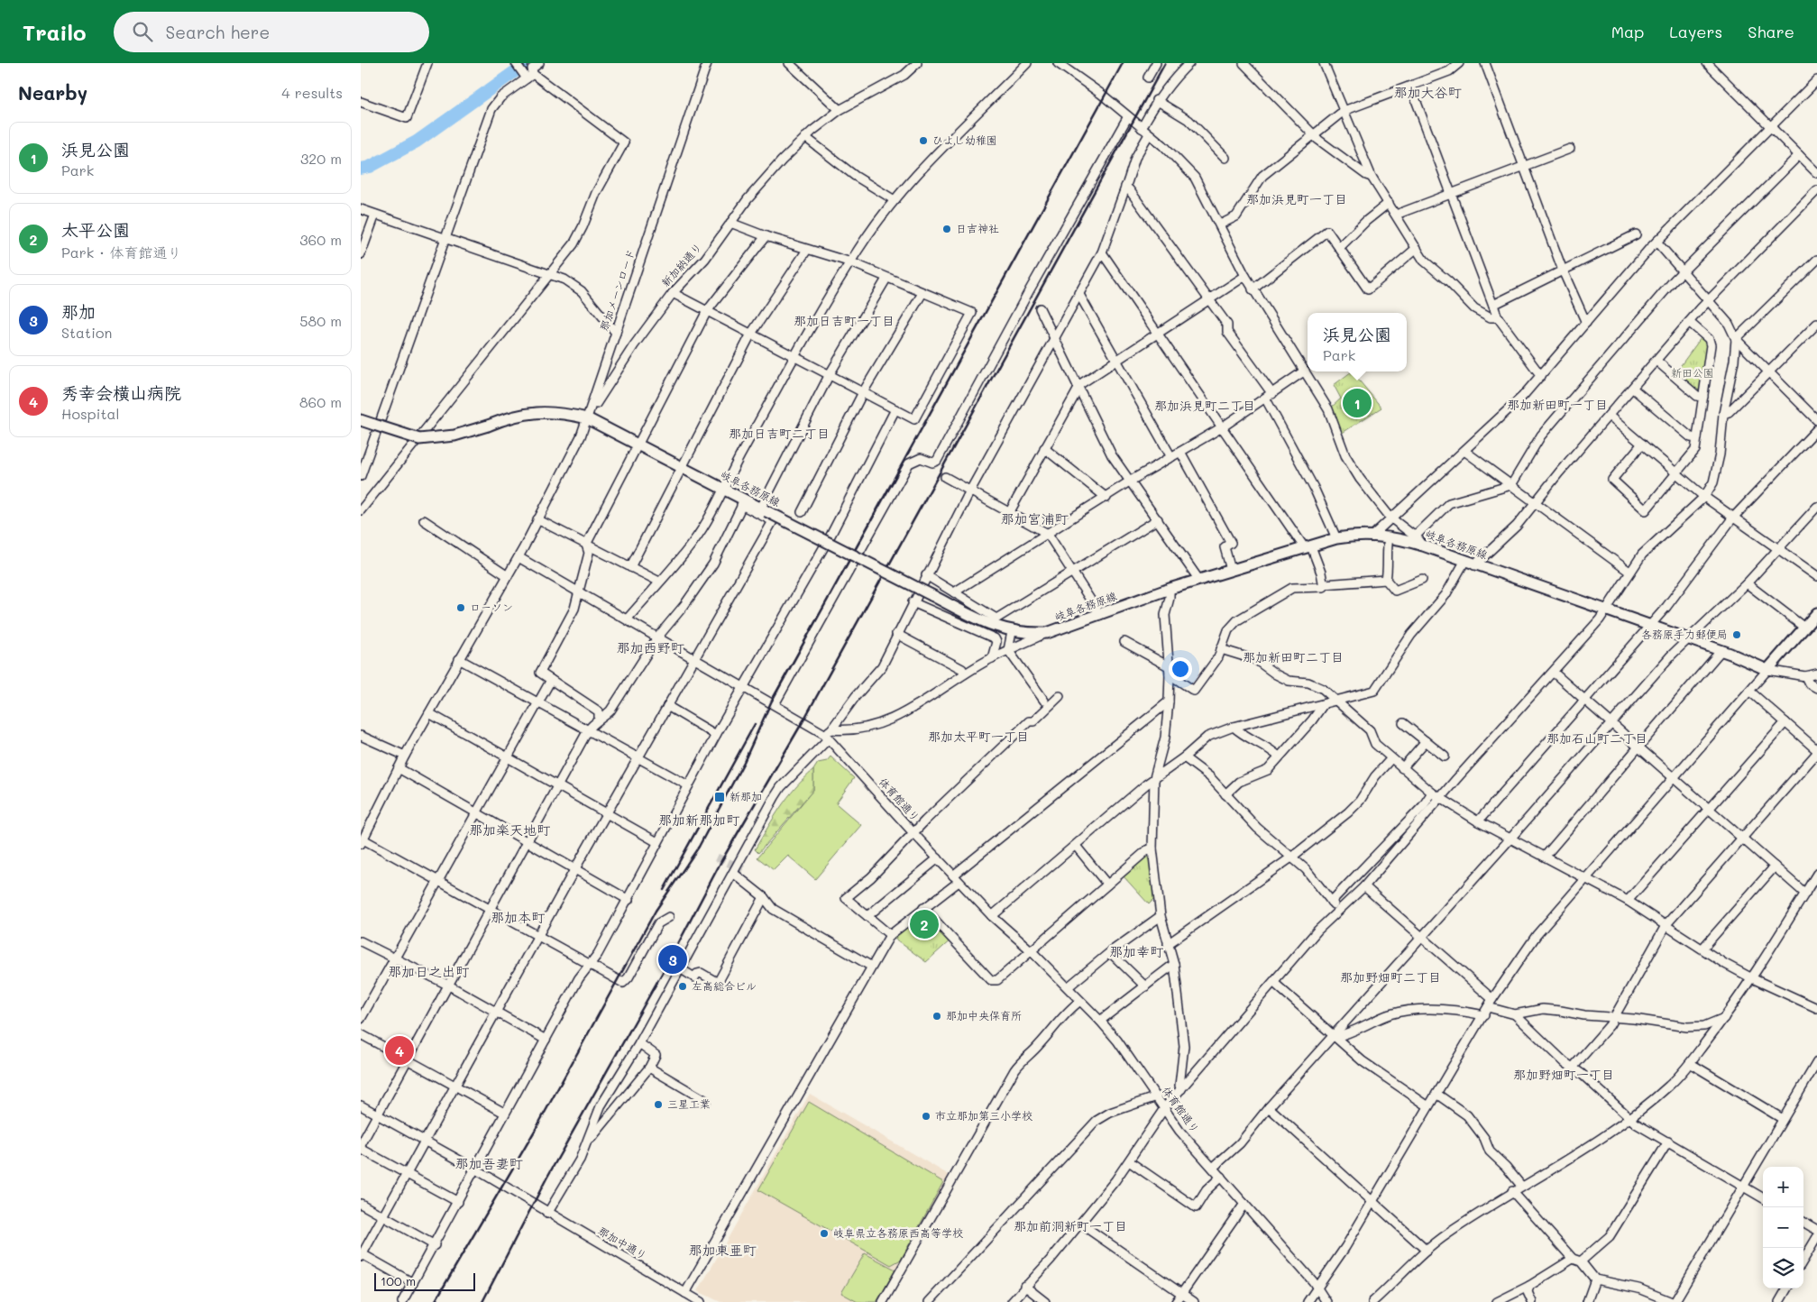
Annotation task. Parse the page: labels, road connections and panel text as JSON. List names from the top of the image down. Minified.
{"streets":{"main road":["岐阜各務原線"],"street":["新加納通り","那加メーンロード","体育館通り","那加中通り"]},"crossings":[["新加納通り","那加メーンロード"],["新加納通り","岐阜各務原線"],["那加メーンロード","岐阜各務原線"]],"districts":["那加大谷町","那加浜見町一丁目","那加日吉町一丁目","那加新田町一丁目","那加浜見町二丁目","那加日吉町二丁目","那加宮浦町","那加西野町","那加新田町二丁目","那加太平町一丁目","那加石山町二丁目","那加新那加町","那加楽天地町","那加本町","那加幸町","那加日之出町","那加野畑町二丁目","那加野畑町一丁目","那加吾妻町","那加前洞新町一丁目","那加東亜町"],"parks":["新田公園"],"places":{"other":["ひよし幼稚園","日吉神社","ローソン","各務原手力郵便局","左高総合ビル","那加中央保育所","三星工業","市立那加第三小学校","岐阜県立各務原西高等学校"],"transit":["新那加"]},"scale_bar":"100 m","page":{"header":"Trailo","search":"Search here","nav":["Map","Layers","Share"],"heading":["Nearby","4 results"],"list":[{"mark":"1","name":"浜見公園","note":"Park","value":"320 m"},{"mark":"2","name":"太平公園","note":"Park · 体育館通り","value":"360 m"},{"mark":"3","name":"那加","note":"Station","value":"580 m"},{"mark":"4","name":"秀幸会横山病院","note":"Hospital","value":"860 m"}],"popup":["浜見公園","Park"],"pins":["1","2","3","4"],"map_buttons":["+","−"],"scale":"100 m"}}
